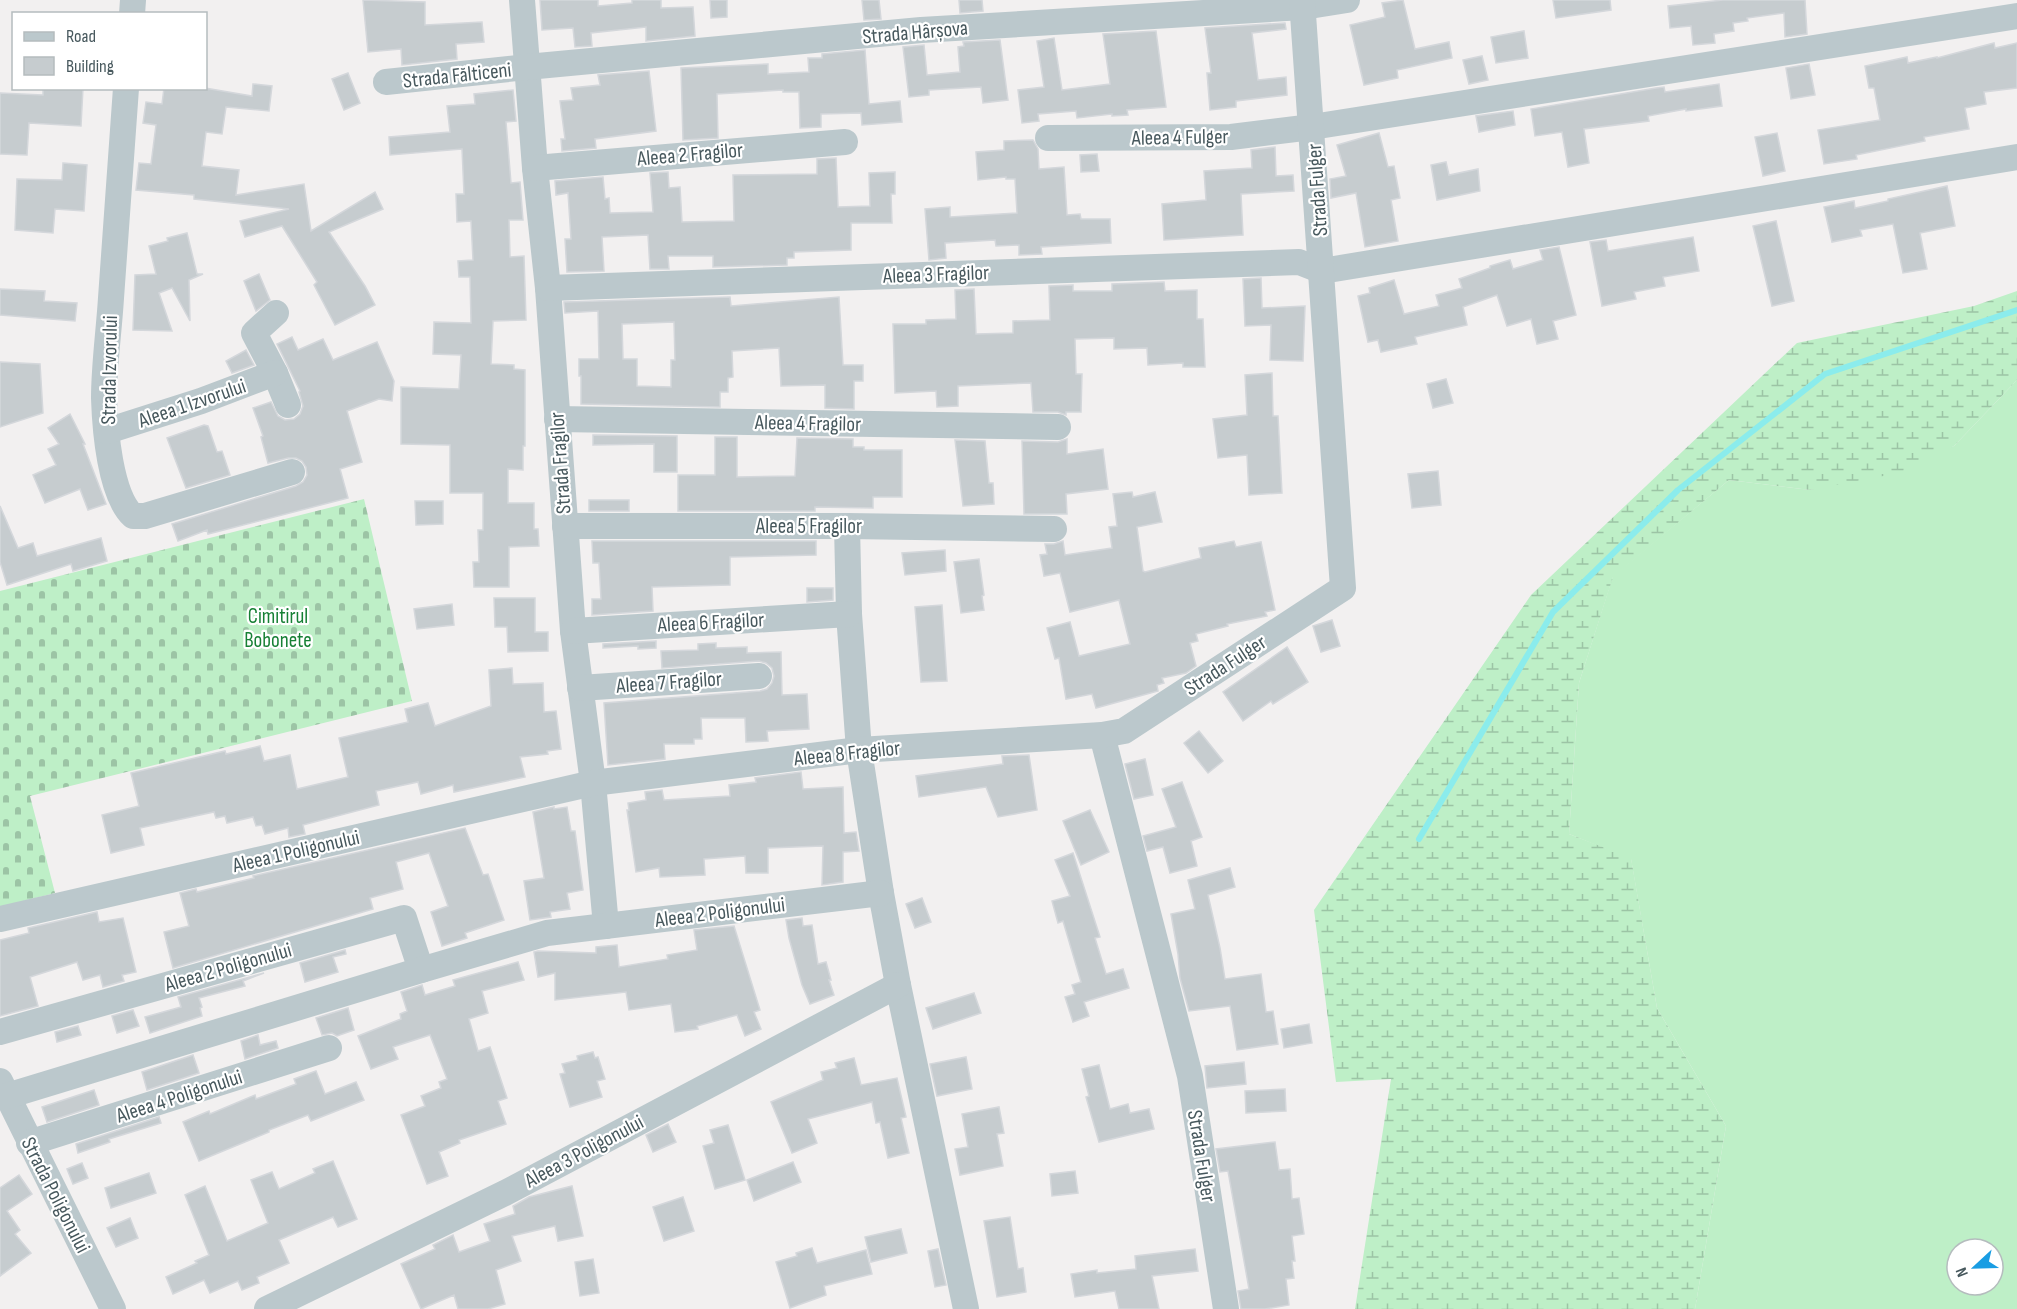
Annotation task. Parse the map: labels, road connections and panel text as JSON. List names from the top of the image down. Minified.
{"streets":{"street":["Strada Hârșova","Strada Fălticeni","Aleea 4 Fulger","Aleea 2 Fragilor","Strada Fulger","Aleea 3 Fragilor","Strada Izvorului","Aleea 1 Izvorului","Aleea 4 Fragilor","Strada Fragilor","Aleea 5 Fragilor","Aleea 6 Fragilor","Aleea 7 Fragilor","Aleea 8 Fragilor","Aleea 1 Poligonului","Aleea 2 Poligonului","Aleea 4 Poligonului","Aleea 3 Poligonului","Strada Poligonului"]},"crossings":[["Strada Hârșova","Strada Fălticeni"],["Strada Hârșova","Strada Fulger"],["Strada Hârșova","Strada Fragilor"],["Strada Fălticeni","Strada Fragilor"],["Aleea 4 Fulger","Strada Fulger"],["Aleea 2 Fragilor","Strada Fragilor"],["Strada Fulger","Aleea 3 Fragilor"],["Strada Fulger","Aleea 8 Fragilor"],["Aleea 3 Fragilor","Strada Fragilor"],["Strada Izvorului","Aleea 1 Izvorului"],["Aleea 4 Fragilor","Strada Fragilor"],["Strada Fragilor","Aleea 5 Fragilor"],["Strada Fragilor","Aleea 6 Fragilor"],["Strada Fragilor","Aleea 7 Fragilor"],["Strada Fragilor","Aleea 8 Fragilor"],["Strada Fragilor","Aleea 1 Poligonului"],["Strada Fragilor","Aleea 2 Poligonului"],["Aleea 8 Fragilor","Aleea 1 Poligonului"],["Aleea 2 Poligonului","Strada Poligonului"],["Aleea 4 Poligonului","Strada Poligonului"]],"parks":["Cimitirul Bobonete"],"legend":["Road","Building"],"north":"left"}
